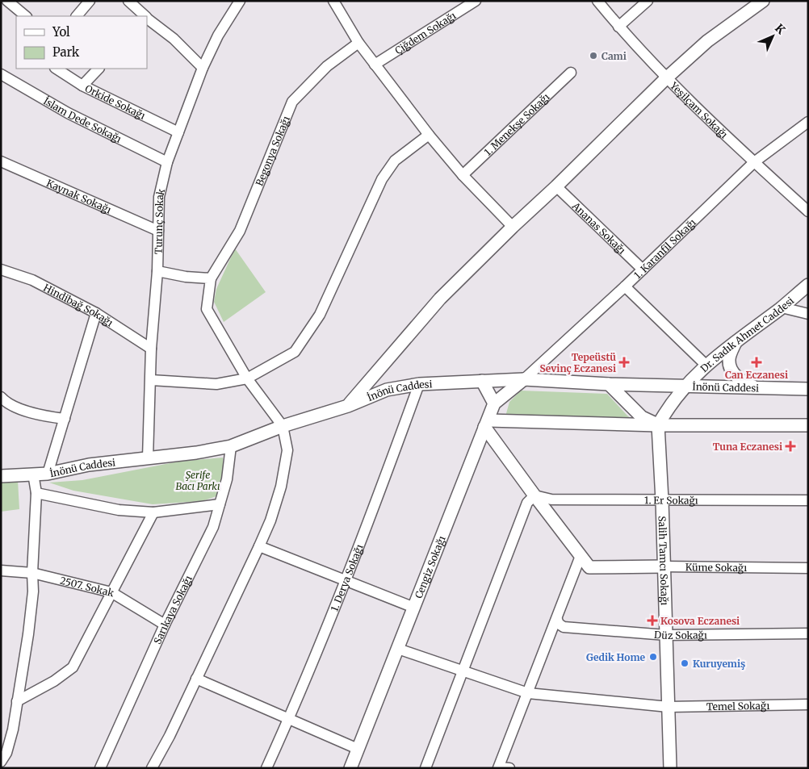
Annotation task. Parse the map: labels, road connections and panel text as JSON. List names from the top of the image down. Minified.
{"streets":{"street":["Çiğdem Sokağı","Orkide Sokağı","Yeşilçam Sokağı","İslam Dede Sokağı","1. Menekşe Sokağı","Begonya Sokağı","Kaynak Sokağı","Turunç Sokak","Ananas Sokağı","1. Karanfil Sokağı","Hindibağ Sokağı","Dr. Sadık Ahmet Caddesi","İnönü Caddesi","1. Er Sokağı","Salih Tamcı Sokağı","Cengiz Sokağı","Küme Sokağı","1. Derya Sokağı","2507. Sokak","Sarıkaya Sokağı","Düz Sokağı","Temel Sokağı"]},"crossings":[["Orkide Sokağı","Turunç Sokak"],["Yeşilçam Sokağı","1. Karanfil Sokağı"],["İslam Dede Sokağı","Turunç Sokak"],["Kaynak Sokağı","Turunç Sokak"],["Turunç Sokak","Hindibağ Sokağı"],["Turunç Sokak","İnönü Caddesi"],["Ananas Sokağı","1. Karanfil Sokağı"],["1. Karanfil Sokağı","İnönü Caddesi"],["Dr. Sadık Ahmet Caddesi","İnönü Caddesi"],["Dr. Sadık Ahmet Caddesi","Salih Tamcı Sokağı"],["İnönü Caddesi","1. Derya Sokağı"],["İnönü Caddesi","Sarıkaya Sokağı"],["1. Er Sokağı","Salih Tamcı Sokağı"],["Salih Tamcı Sokağı","Küme Sokağı"],["Salih Tamcı Sokağı","Düz Sokağı"],["Salih Tamcı Sokağı","Temel Sokağı"],["Cengiz Sokağı","Temel Sokağı"],["2507. Sokak","Sarıkaya Sokağı"]],"parks":["Şerife Bacı Parkı"],"places":{"other":["Cami","Gedik Home","Kuruyemiş"],"health":["Tepeüstü Sevinç Eczanesi","Can Eczanesi","Tuna Eczanesi","Kosova Eczanesi"]},"legend":["Yol","Park"],"north":"top right"}
